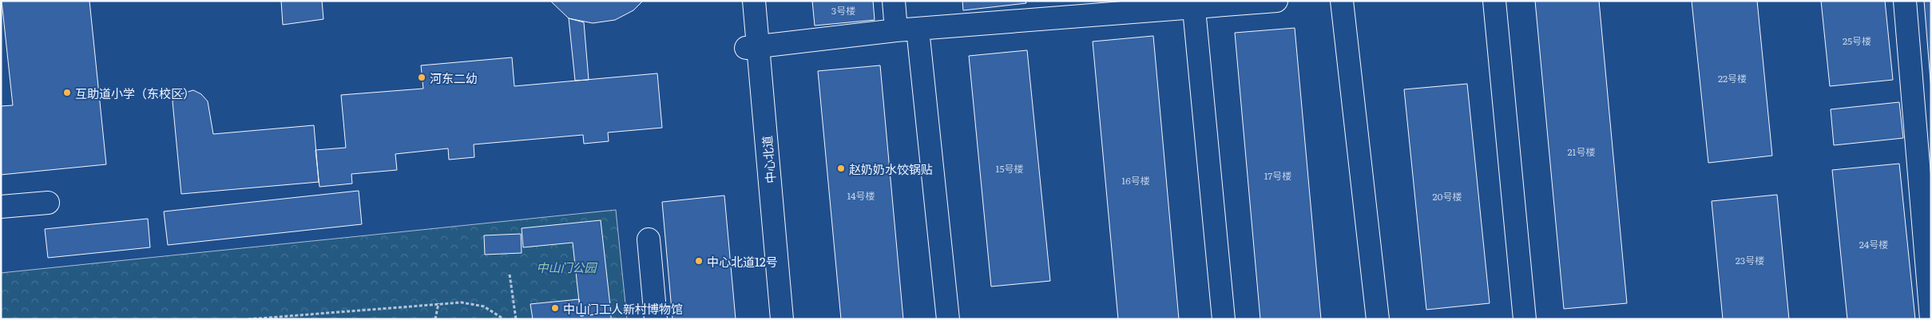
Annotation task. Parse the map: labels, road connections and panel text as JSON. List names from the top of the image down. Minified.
{"streets":{"street":["中心北道"]},"parks":["中山门公园"],"places":["河东二幼","互助道小学（东校区）","赵奶奶水饺锅贴","中心北道12号","中山门工人新村博物馆"],"house_numbers":["3号楼","25号楼","22号楼","21号楼","15号楼","17号楼","16号楼","14号楼","20号楼","24号楼","23号楼"]}
